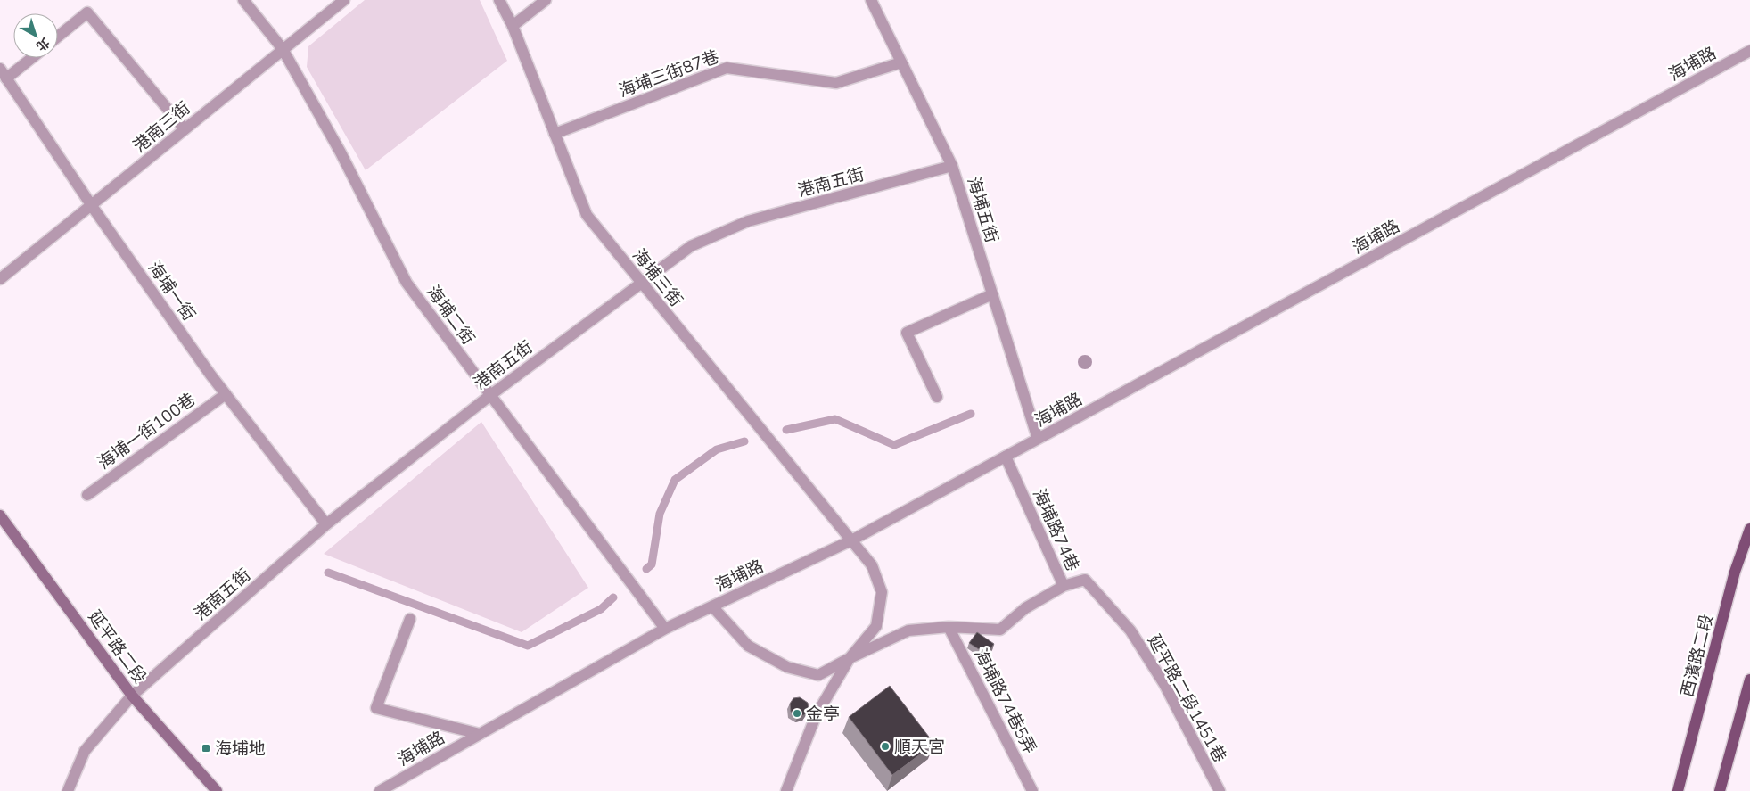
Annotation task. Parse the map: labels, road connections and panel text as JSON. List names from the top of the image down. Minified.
{"streets":{"main road":["西濱路二段"],"street":["海埔路","海埔三街87巷","港南三街","港南五街","海埔五街","海埔三街","海埔一街","海埔二街","海埔一街100巷","海埔路74巷","延平路二段","延平路二段1451巷","海埔路74巷5弄"]},"crossings":[["海埔路","海埔五街"],["海埔路","海埔三街"],["海埔路","海埔二街"],["海埔路","海埔路74巷"],["海埔三街87巷","海埔五街"],["海埔三街87巷","海埔三街"],["港南三街","海埔一街"],["港南三街","海埔二街"],["港南五街","海埔五街"],["港南五街","海埔三街"],["港南五街","海埔一街"],["港南五街","海埔二街"],["港南五街","延平路二段"],["海埔三街","海埔路74巷"],["海埔一街","海埔一街100巷"],["海埔路74巷","延平路二段1451巷"],["海埔路74巷","海埔路74巷5弄"]],"places":{"other":["金亭","順天宮"],"transit":["海埔地"]},"north":"bottom right"}
